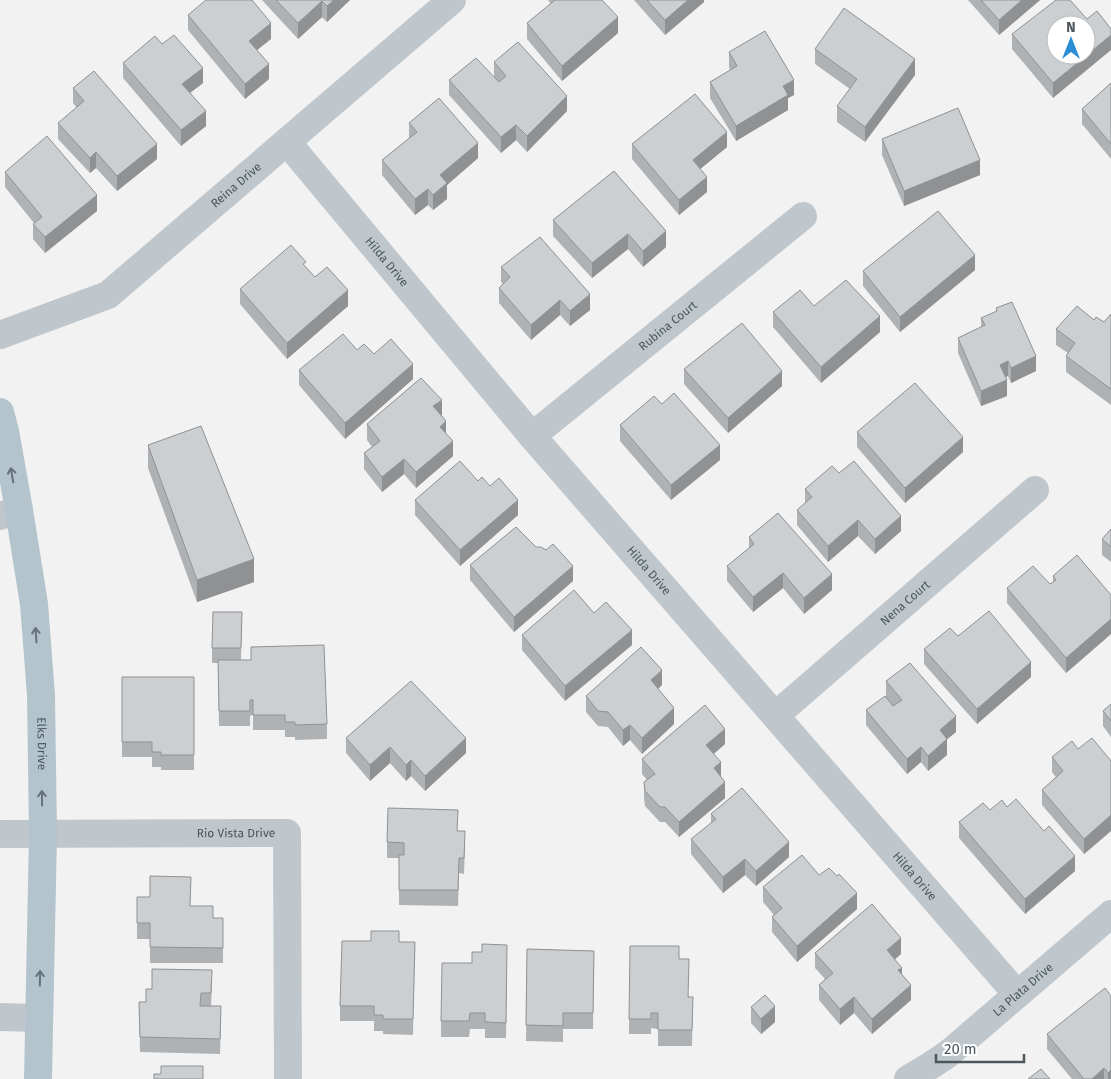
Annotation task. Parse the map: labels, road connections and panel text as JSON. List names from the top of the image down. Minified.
{"streets":{"main road":["Elks Drive"],"street":["Reina Drive","Hilda Drive","Rubina Court","Nena Court","Rio Vista Drive","La Plata Drive"]},"crossings":[["Reina Drive","Hilda Drive"],["Hilda Drive","Rubina Court"],["Hilda Drive","Nena Court"],["Hilda Drive","La Plata Drive"],["Elks Drive","Rio Vista Drive"]],"one_way":["Elks Drive"],"scale_bar":"20 m","north":"top"}
